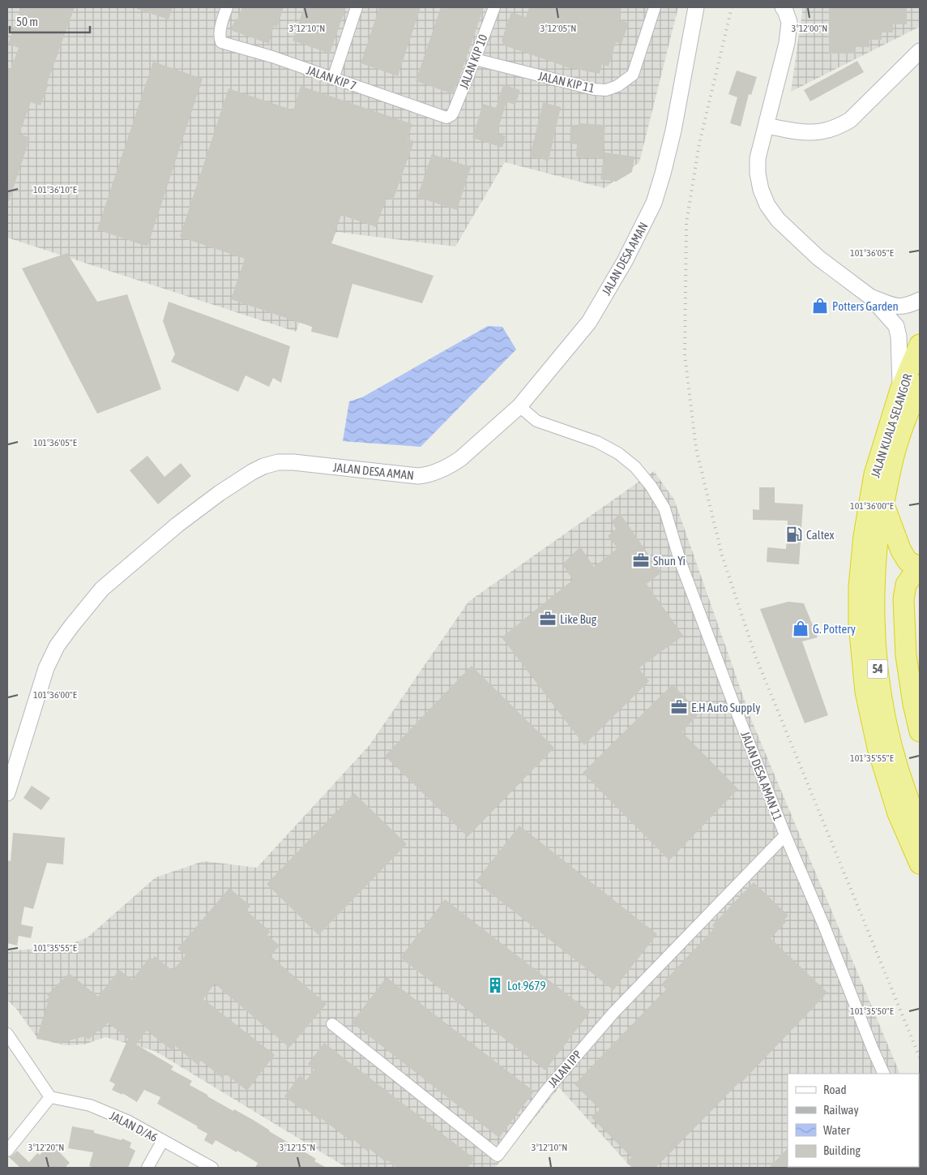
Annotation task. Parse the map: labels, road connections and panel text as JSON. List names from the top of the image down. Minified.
{"streets":{"highway":["JALAN KUALA SELANGOR","54"],"street":["JALAN KIP 10","JALAN KIP 7","JALAN KIP 11","JALAN DESA AMAN","JALAN DESA AMAN 11","JALAN IPP","JALAN D/A6"]},"crossings":[["JALAN KIP 10","JALAN KIP 7"],["JALAN KIP 10","JALAN KIP 11"],["JALAN DESA AMAN","JALAN DESA AMAN 11"],["JALAN DESA AMAN 11","JALAN IPP"]],"places":{"shop":["Potters Garden","G. Pottery"],"fuel station":["Caltex"],"office":["Shun Yi","Like Bug","E.H Auto Supply"],"building":["Lot 9679"]},"legend":["Road","Railway","Water","Building"],"scale_bar":"50 m","coordinates":["3°12'10\"N","3°12'05\"N","3°12'00\"N","101°36'10\"E","101°36'05\"E","101°36'00\"E","101°35'55\"E","101°35'50\"E","3°12'20\"N","3°12'15\"N"]}
